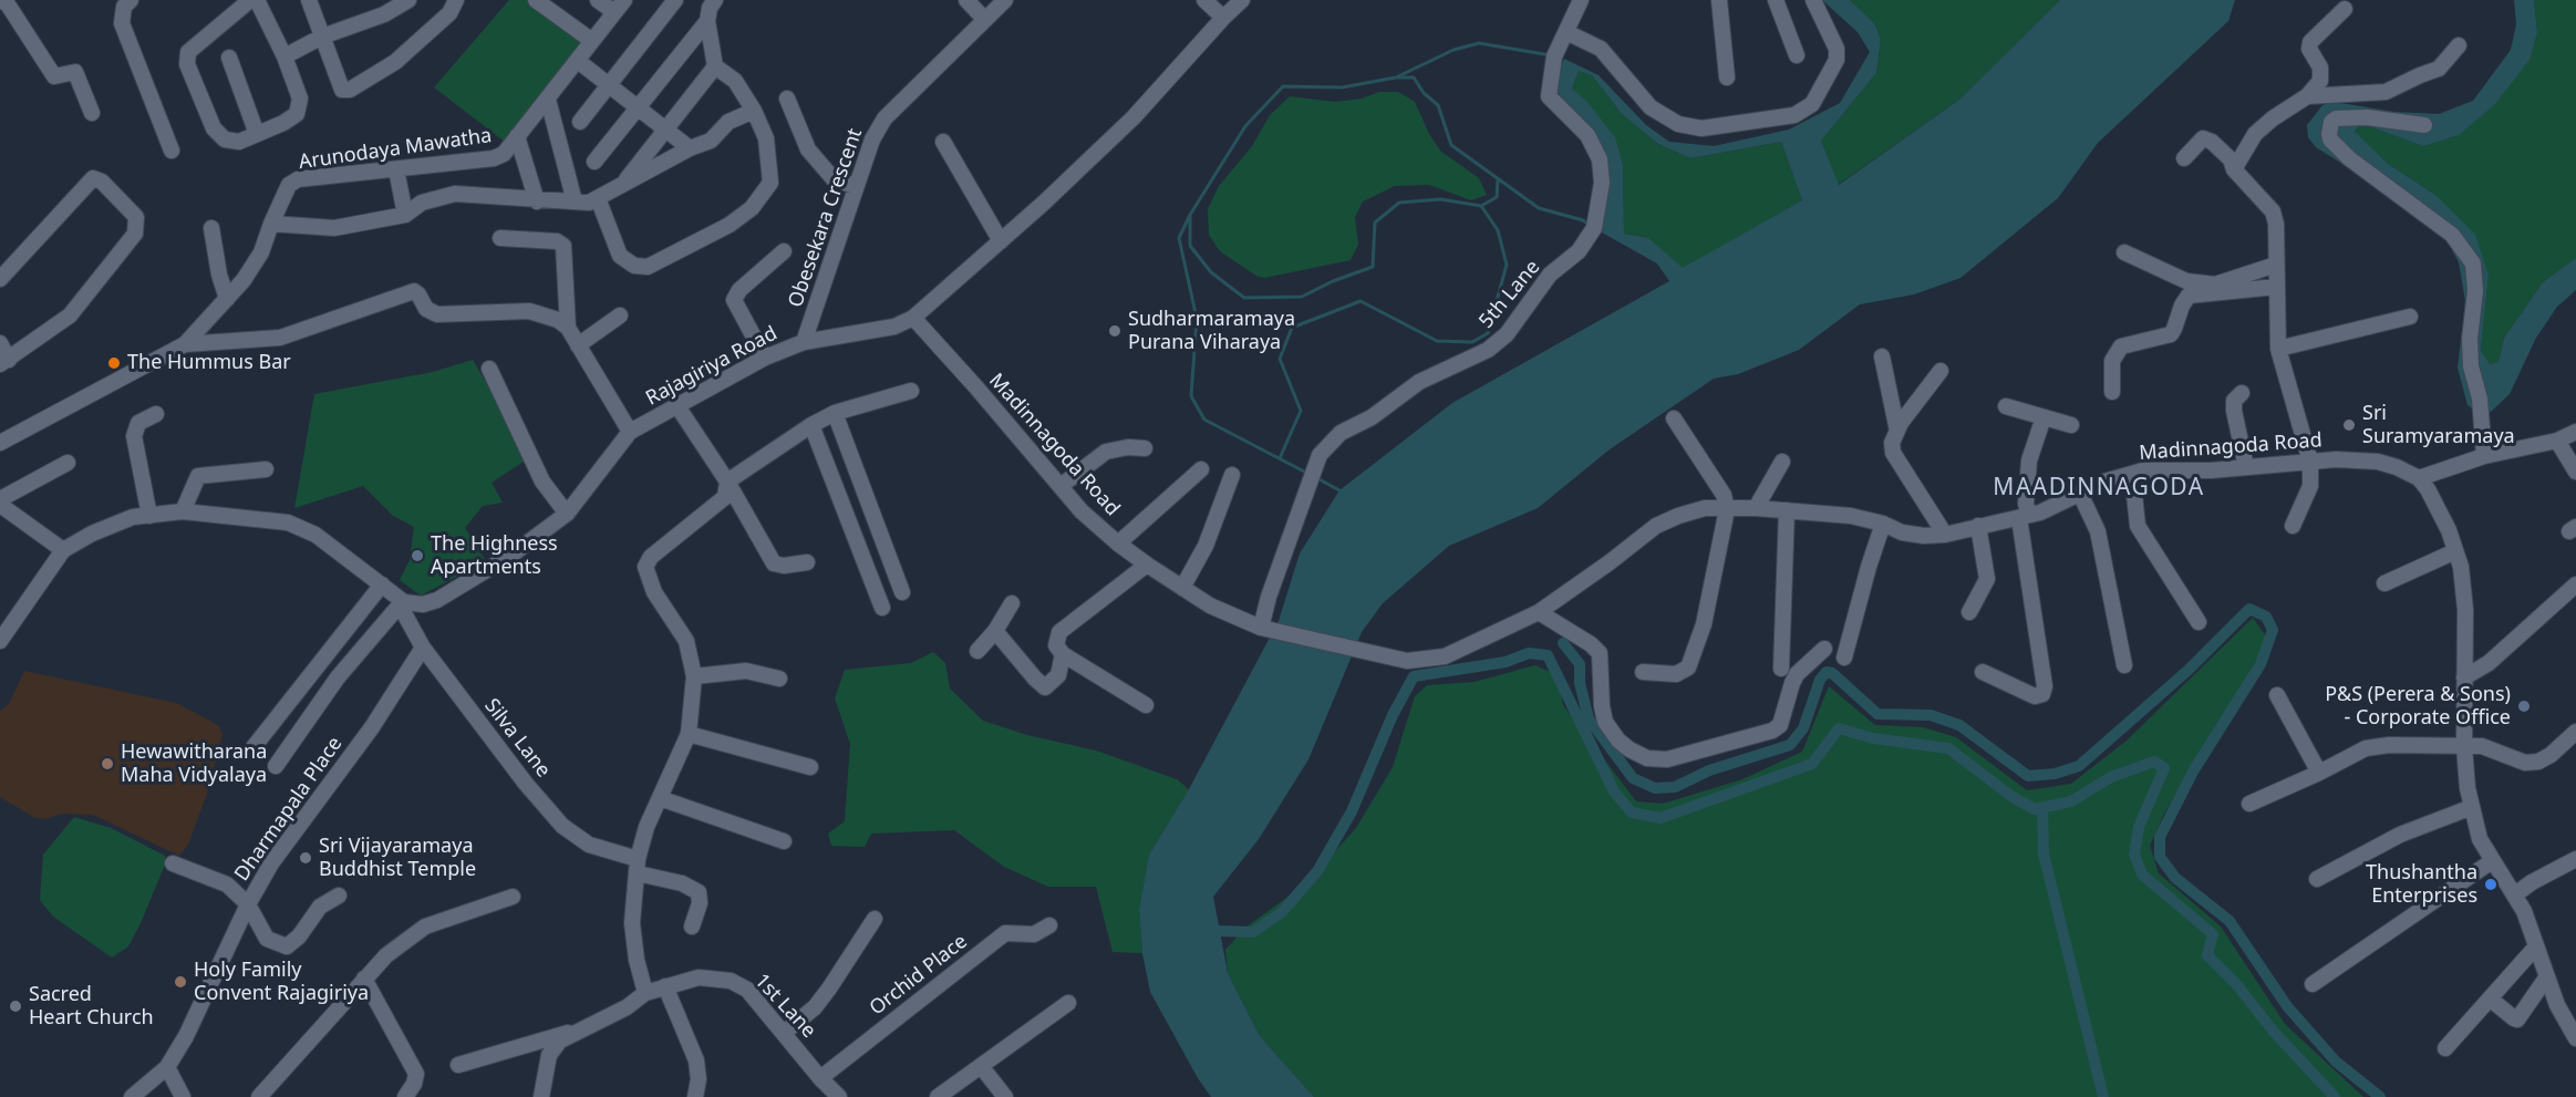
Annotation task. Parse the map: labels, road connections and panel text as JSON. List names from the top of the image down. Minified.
{"streets":{"street":["Arunodaya Mawatha","Obesekara Crescent","5th Lane","Rajagiriya Road","Madinnagoda Road","Silva Lane","Dharmapala Place","Orchid Place","1st Lane"]},"crossings":[["Obesekara Crescent","Rajagiriya Road"],["5th Lane","Madinnagoda Road"],["Rajagiriya Road","Madinnagoda Road"],["Rajagiriya Road","Silva Lane"],["Silva Lane","Dharmapala Place"],["Orchid Place","1st Lane"]],"districts":["MAADINNAGODA"],"places":["Sudharmaramaya Purana Viharaya","The Hummus Bar","Sri Suramyaramaya","The Highness Apartments","P&S (Perera & Sons) - Corporate Office","Hewawitharana Maha Vidyalaya","Sri Vijayaramaya Buddhist Temple","Thushantha Enterprises","Holy Family Convent Rajagiriya","Sacred Heart Church"]}
